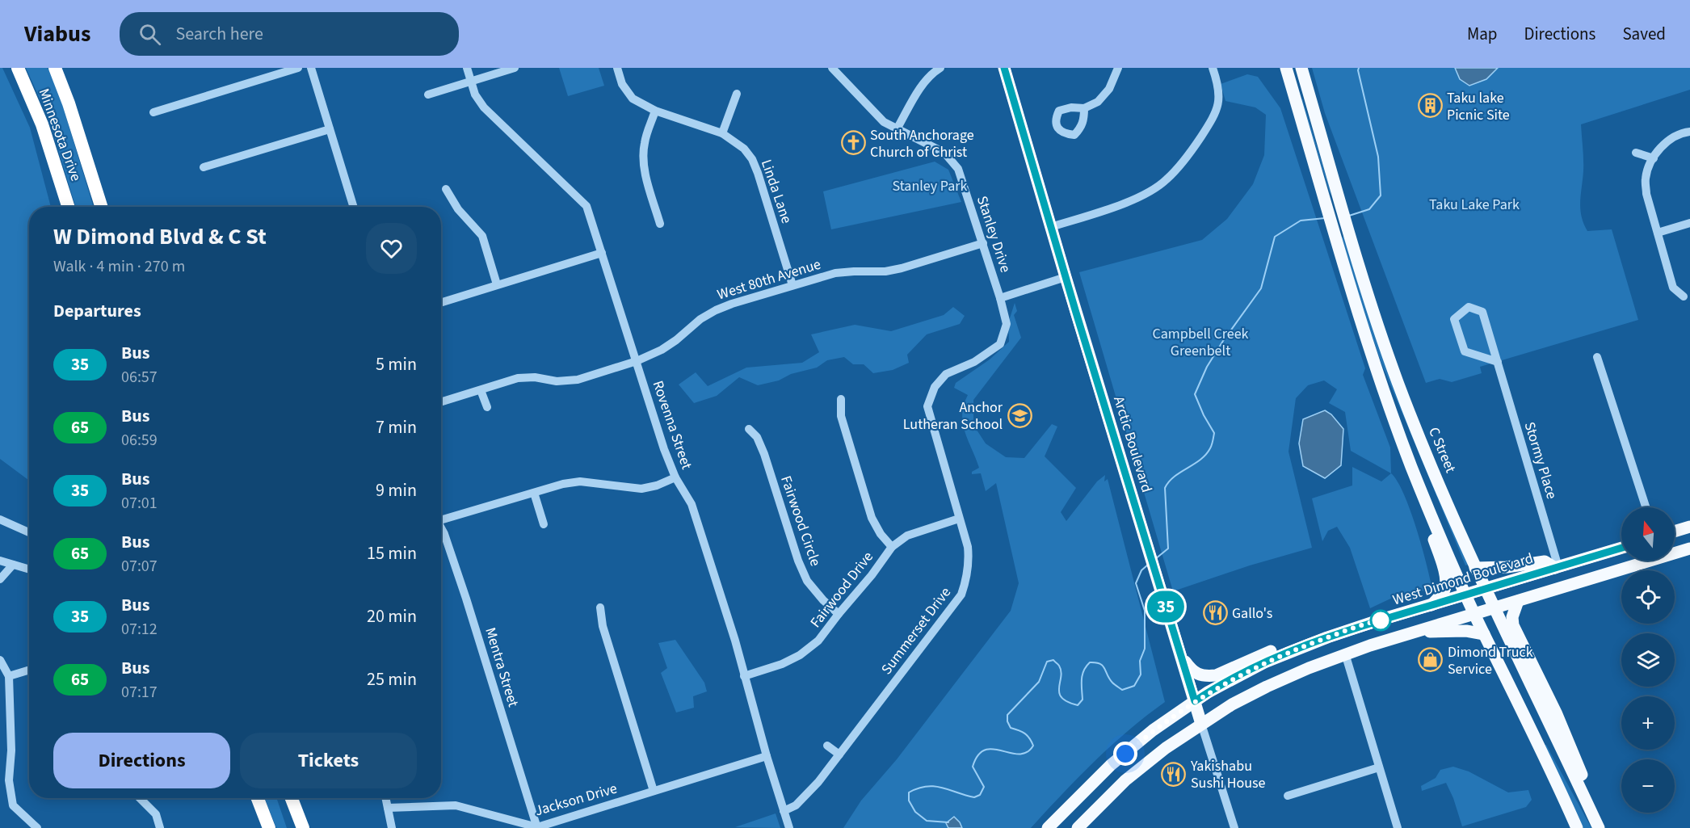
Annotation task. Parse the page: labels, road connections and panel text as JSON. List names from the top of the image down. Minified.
{"streets":{"highway":["Minnesota Drive"],"main road":["Arctic Boulevard","C Street","West Dimond Boulevard"],"street":["Linda Lane","Stanley Drive","West 80th Avenue","Rovenna Street","Stormy Place","Fairwood Circle","Fairwood Drive","Summerset Drive","Mentra Street","Jackson Drive"]},"crossings":[["Linda Lane","West 80th Avenue"],["Stanley Drive","West 80th Avenue"],["Stanley Drive","Summerset Drive"],["West 80th Avenue","Rovenna Street"],["Rovenna Street","Fairwood Drive"],["Rovenna Street","Summerset Drive"],["Rovenna Street","Jackson Drive"],["Arctic Boulevard","West Dimond Boulevard"],["C Street","West Dimond Boulevard"],["Stormy Place","West Dimond Boulevard"],["Fairwood Circle","Fairwood Drive"],["Fairwood Drive","Summerset Drive"],["Mentra Street","Jackson Drive"]],"parks":["Stanley Park","Taku Lake Park","Campbell Creek Greenbelt"],"places":{"building":["Taku lake Picnic Site"],"church":["South Anchorage Church of Christ"],"school or university":["Anchor Lutheran School"],"restaurant":["Gallo's","Yakishabu Sushi House"],"shop":["Dimond Truck Service"]},"lines":["bus line 35"],"north":"top","page":{"header":"Viabus","search":"Search here","nav":["Map","Directions","Saved"],"on_map":"35","heading":[["W Dimond Blvd & C St","Walk · 4 min · 270 m"],"Departures"],"list":[{"mark":"35","name":"Bus","note":"06:57","value":"5 min"},{"mark":"65","name":"Bus","note":"06:59","value":"7 min"},{"mark":"35","name":"Bus","note":"07:01","value":"9 min"},{"mark":"65","name":"Bus","note":"07:07","value":"15 min"},{"mark":"35","name":"Bus","note":"07:12","value":"20 min"},{"mark":"65","name":"Bus","note":"07:17","value":"25 min"}],"map_buttons":["+","−"],"buttons":["Directions","Tickets"]}}
